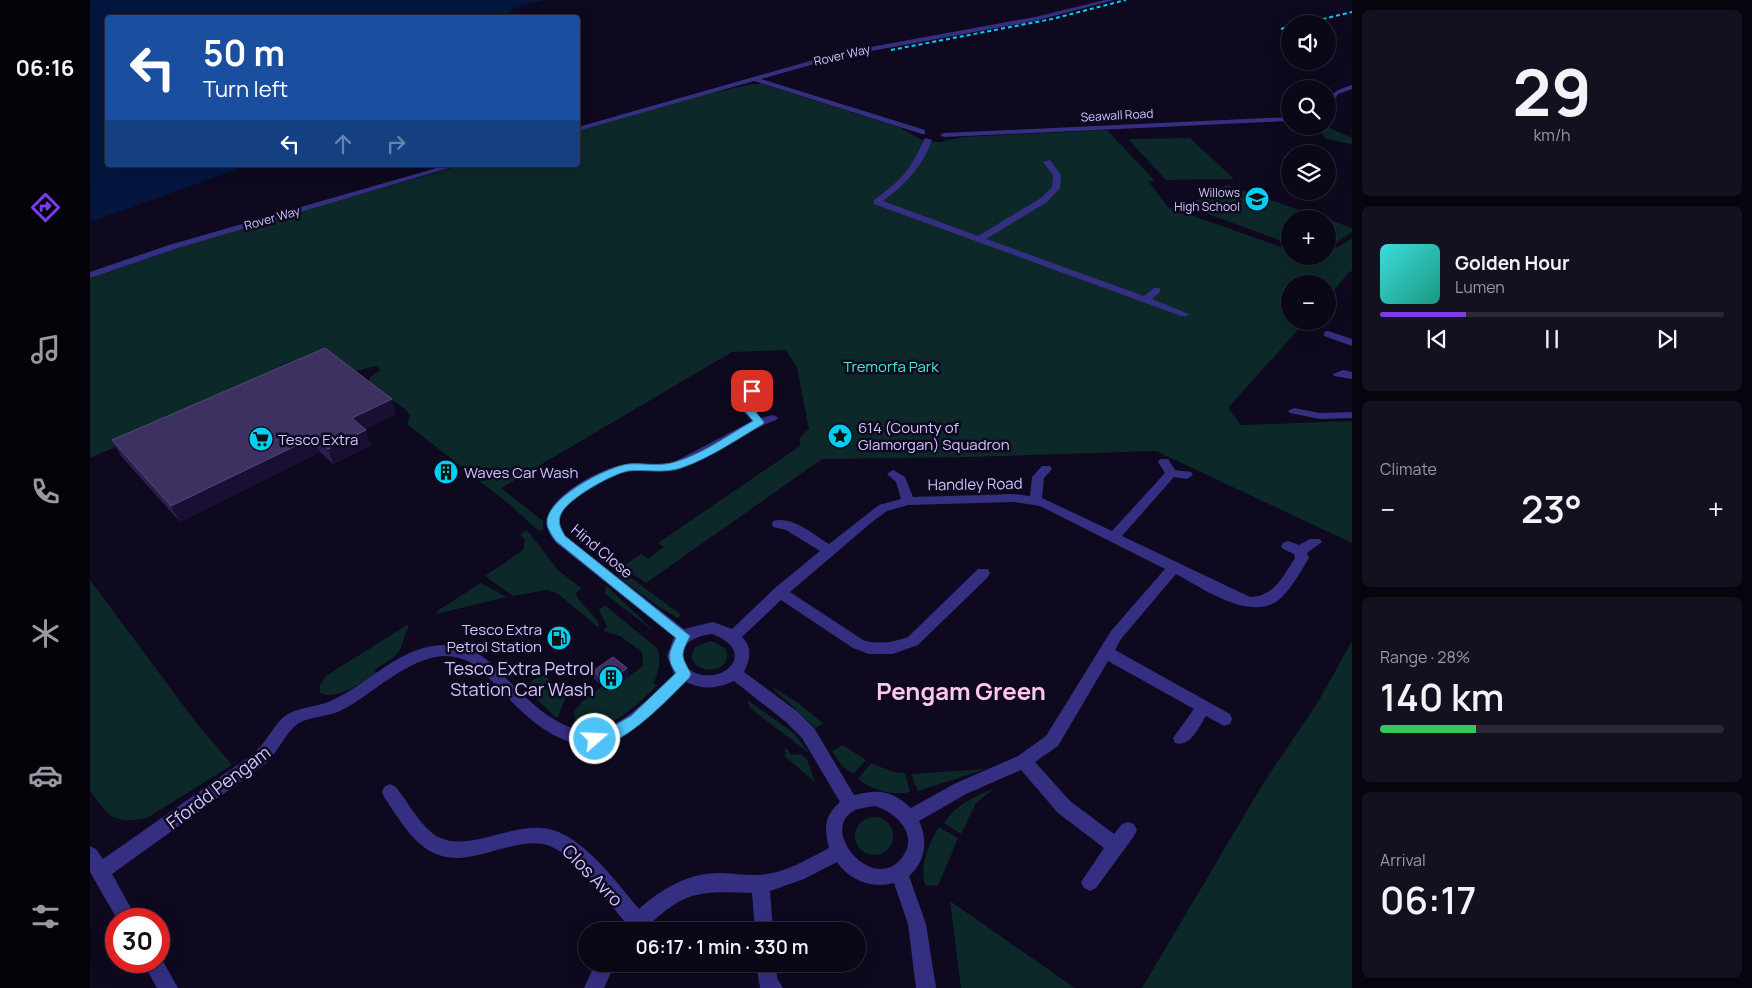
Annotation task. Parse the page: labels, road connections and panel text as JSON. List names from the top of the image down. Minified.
{"streets":{"street":["Rover Way","Seawall Road","Handley Road","Hind Close","Ffordd Pengam","Clos Avro"]},"crossings":[["Rover Way","Seawall Road"],["Handley Road","Hind Close"],["Handley Road","Ffordd Pengam"],["Hind Close","Ffordd Pengam"]],"districts":["Pengam Green"],"parks":["Tremorfa Park"],"places":{"school or university":["Willows High School"],"place":["614 (County of Glamorgan) Squadron"],"supermarket":["Tesco Extra"],"building":["Waves Car Wash","Tesco Extra Petrol Station Car Wash"],"fuel station":["Tesco Extra Petrol Station"]},"page":{"tabs":"06:16","tile":[["29","km/h"],"Climate",["Range · 28%","140 km"],["Arrival","06:17"]],"map_buttons":["+","−"],"turn":["50 m","Turn left"],"song":["Golden Hour","Lumen"],"heat":["−","23°","+"],"limit":"30","trip":"06:17 · 1 min · 330 m"}}
